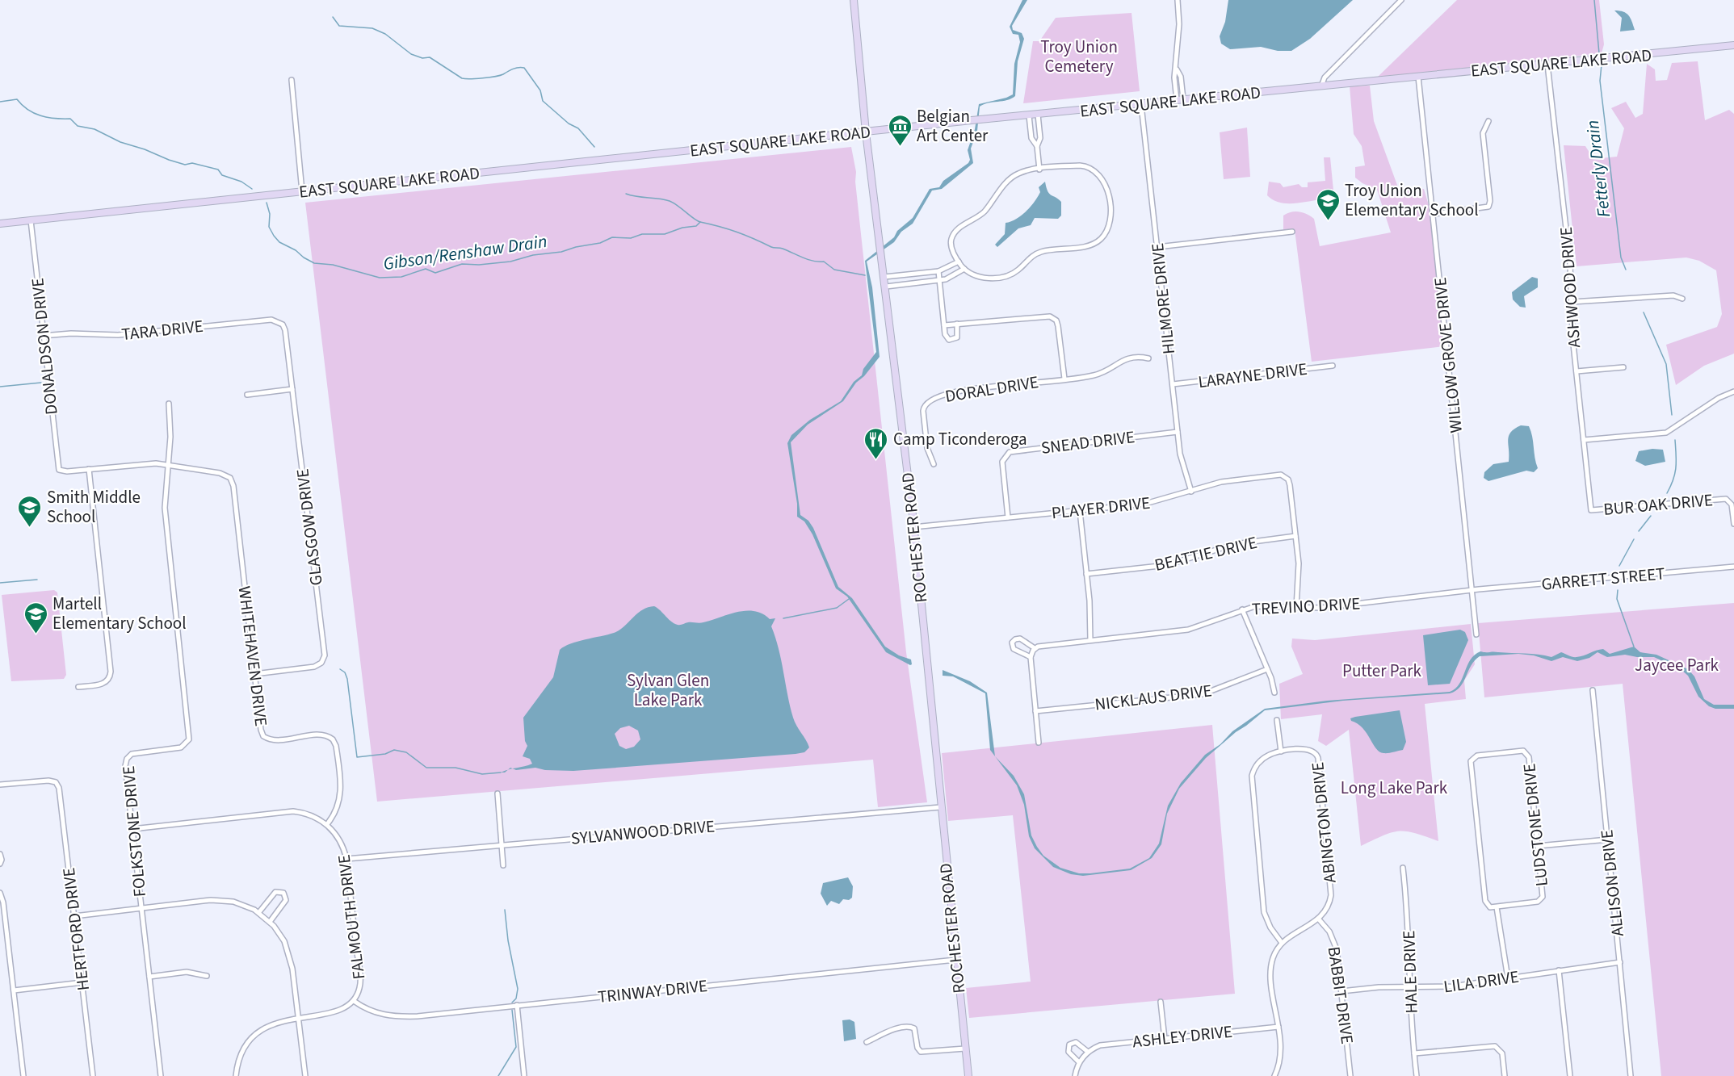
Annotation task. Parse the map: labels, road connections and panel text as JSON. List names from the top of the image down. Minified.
{"streets":{"main road":["EAST SQUARE LAKE ROAD","ROCHESTER ROAD"],"street":["ASHWOOD DRIVE","HILMORE DRIVE","TARA DRIVE","DONALDSON DRIVE","WILLOW GROVE DRIVE","LARAYNE DRIVE","DORAL DRIVE","SNEAD DRIVE","BUR OAK DRIVE","PLAYER DRIVE","GLASGOW DRIVE","BEATTIE DRIVE","GARRETT STREET","TREVINO DRIVE","WHITEHAVEN DRIVE","NICKLAUS DRIVE","ABINGTON DRIVE","LUDSTONE DRIVE","FOLKSTONE DRIVE","SYLVANWOOD DRIVE","ALLISON DRIVE","FALMOUTH DRIVE","HERTFORD DRIVE","HALE DRIVE","LILA DRIVE","TRINWAY DRIVE","BABBIT DRIVE","ASHLEY DRIVE"]},"crossings":[["EAST SQUARE LAKE ROAD","ASHWOOD DRIVE"],["EAST SQUARE LAKE ROAD","HILMORE DRIVE"],["EAST SQUARE LAKE ROAD","DONALDSON DRIVE"],["EAST SQUARE LAKE ROAD","WILLOW GROVE DRIVE"],["EAST SQUARE LAKE ROAD","ROCHESTER ROAD"],["ASHWOOD DRIVE","BUR OAK DRIVE"],["HILMORE DRIVE","LARAYNE DRIVE"],["HILMORE DRIVE","SNEAD DRIVE"],["HILMORE DRIVE","PLAYER DRIVE"],["TARA DRIVE","DONALDSON DRIVE"],["TARA DRIVE","GLASGOW DRIVE"],["WILLOW GROVE DRIVE","GARRETT STREET"],["WILLOW GROVE DRIVE","TREVINO DRIVE"],["SNEAD DRIVE","PLAYER DRIVE"],["PLAYER DRIVE","ROCHESTER ROAD"],["PLAYER DRIVE","BEATTIE DRIVE"],["GLASGOW DRIVE","WHITEHAVEN DRIVE"],["ROCHESTER ROAD","SYLVANWOOD DRIVE"],["ROCHESTER ROAD","TRINWAY DRIVE"],["GARRETT STREET","TREVINO DRIVE"],["WHITEHAVEN DRIVE","FOLKSTONE DRIVE"],["WHITEHAVEN DRIVE","FALMOUTH DRIVE"],["ABINGTON DRIVE","BABBIT DRIVE"],["FOLKSTONE DRIVE","FALMOUTH DRIVE"],["SYLVANWOOD DRIVE","FALMOUTH DRIVE"],["ALLISON DRIVE","LILA DRIVE"],["FALMOUTH DRIVE","TRINWAY DRIVE"],["HALE DRIVE","LILA DRIVE"],["LILA DRIVE","BABBIT DRIVE"]],"water":["Fetterly Drain","Gibson/Renshaw Drain"],"parks":["Troy Union Cemetery","Jaycee Park","Putter Park","Sylvan Glen Lake Park","Long Lake Park"],"places":{"museum":["Belgian Art Center"],"school or university":["Troy Union Elementary School","Smith Middle School","Martell Elementary School"],"restaurant":["Camp Ticonderoga"]}}
